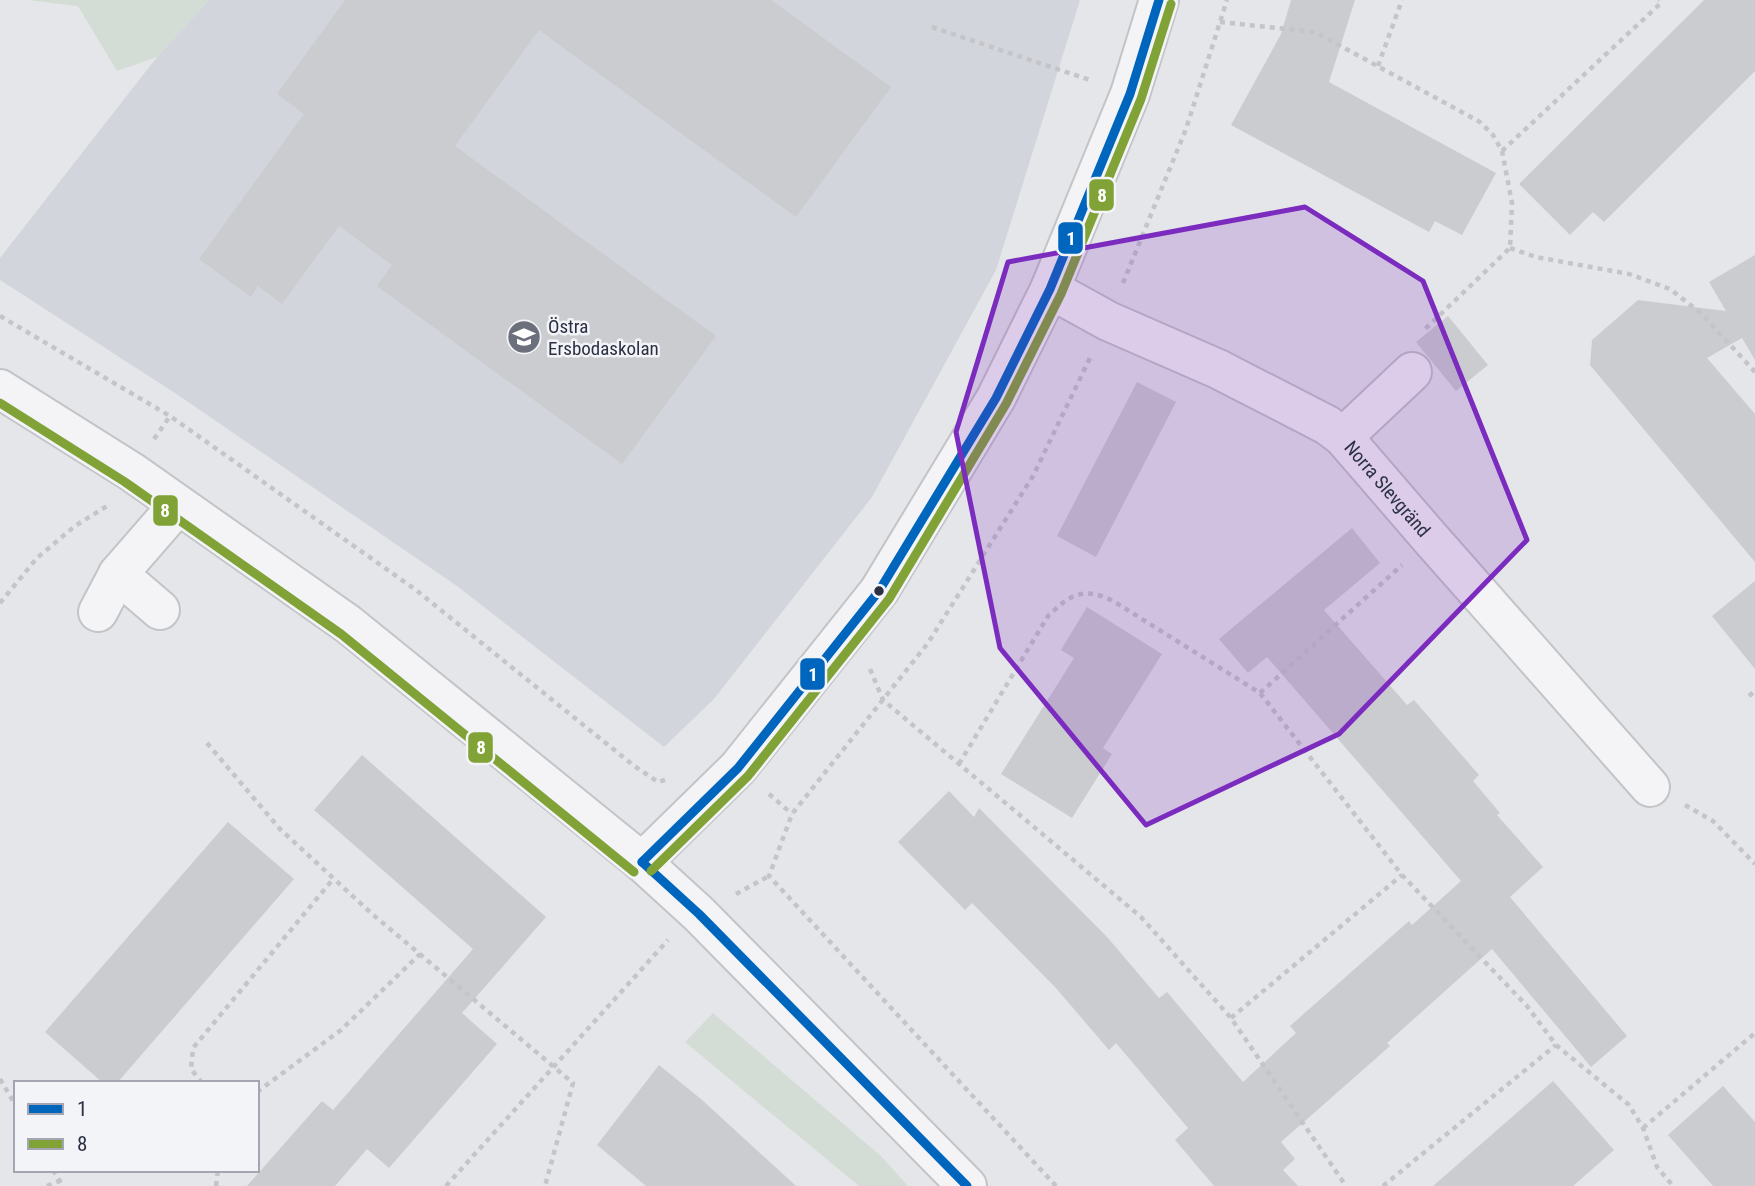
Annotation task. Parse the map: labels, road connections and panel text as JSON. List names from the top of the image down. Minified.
{"streets":{"street":["Norra Slevgränd"]},"places":{"school or university":["Östra Ersbodaskolan"]},"lines":["transit line 1","transit line 8"],"legend":["1","8"]}
